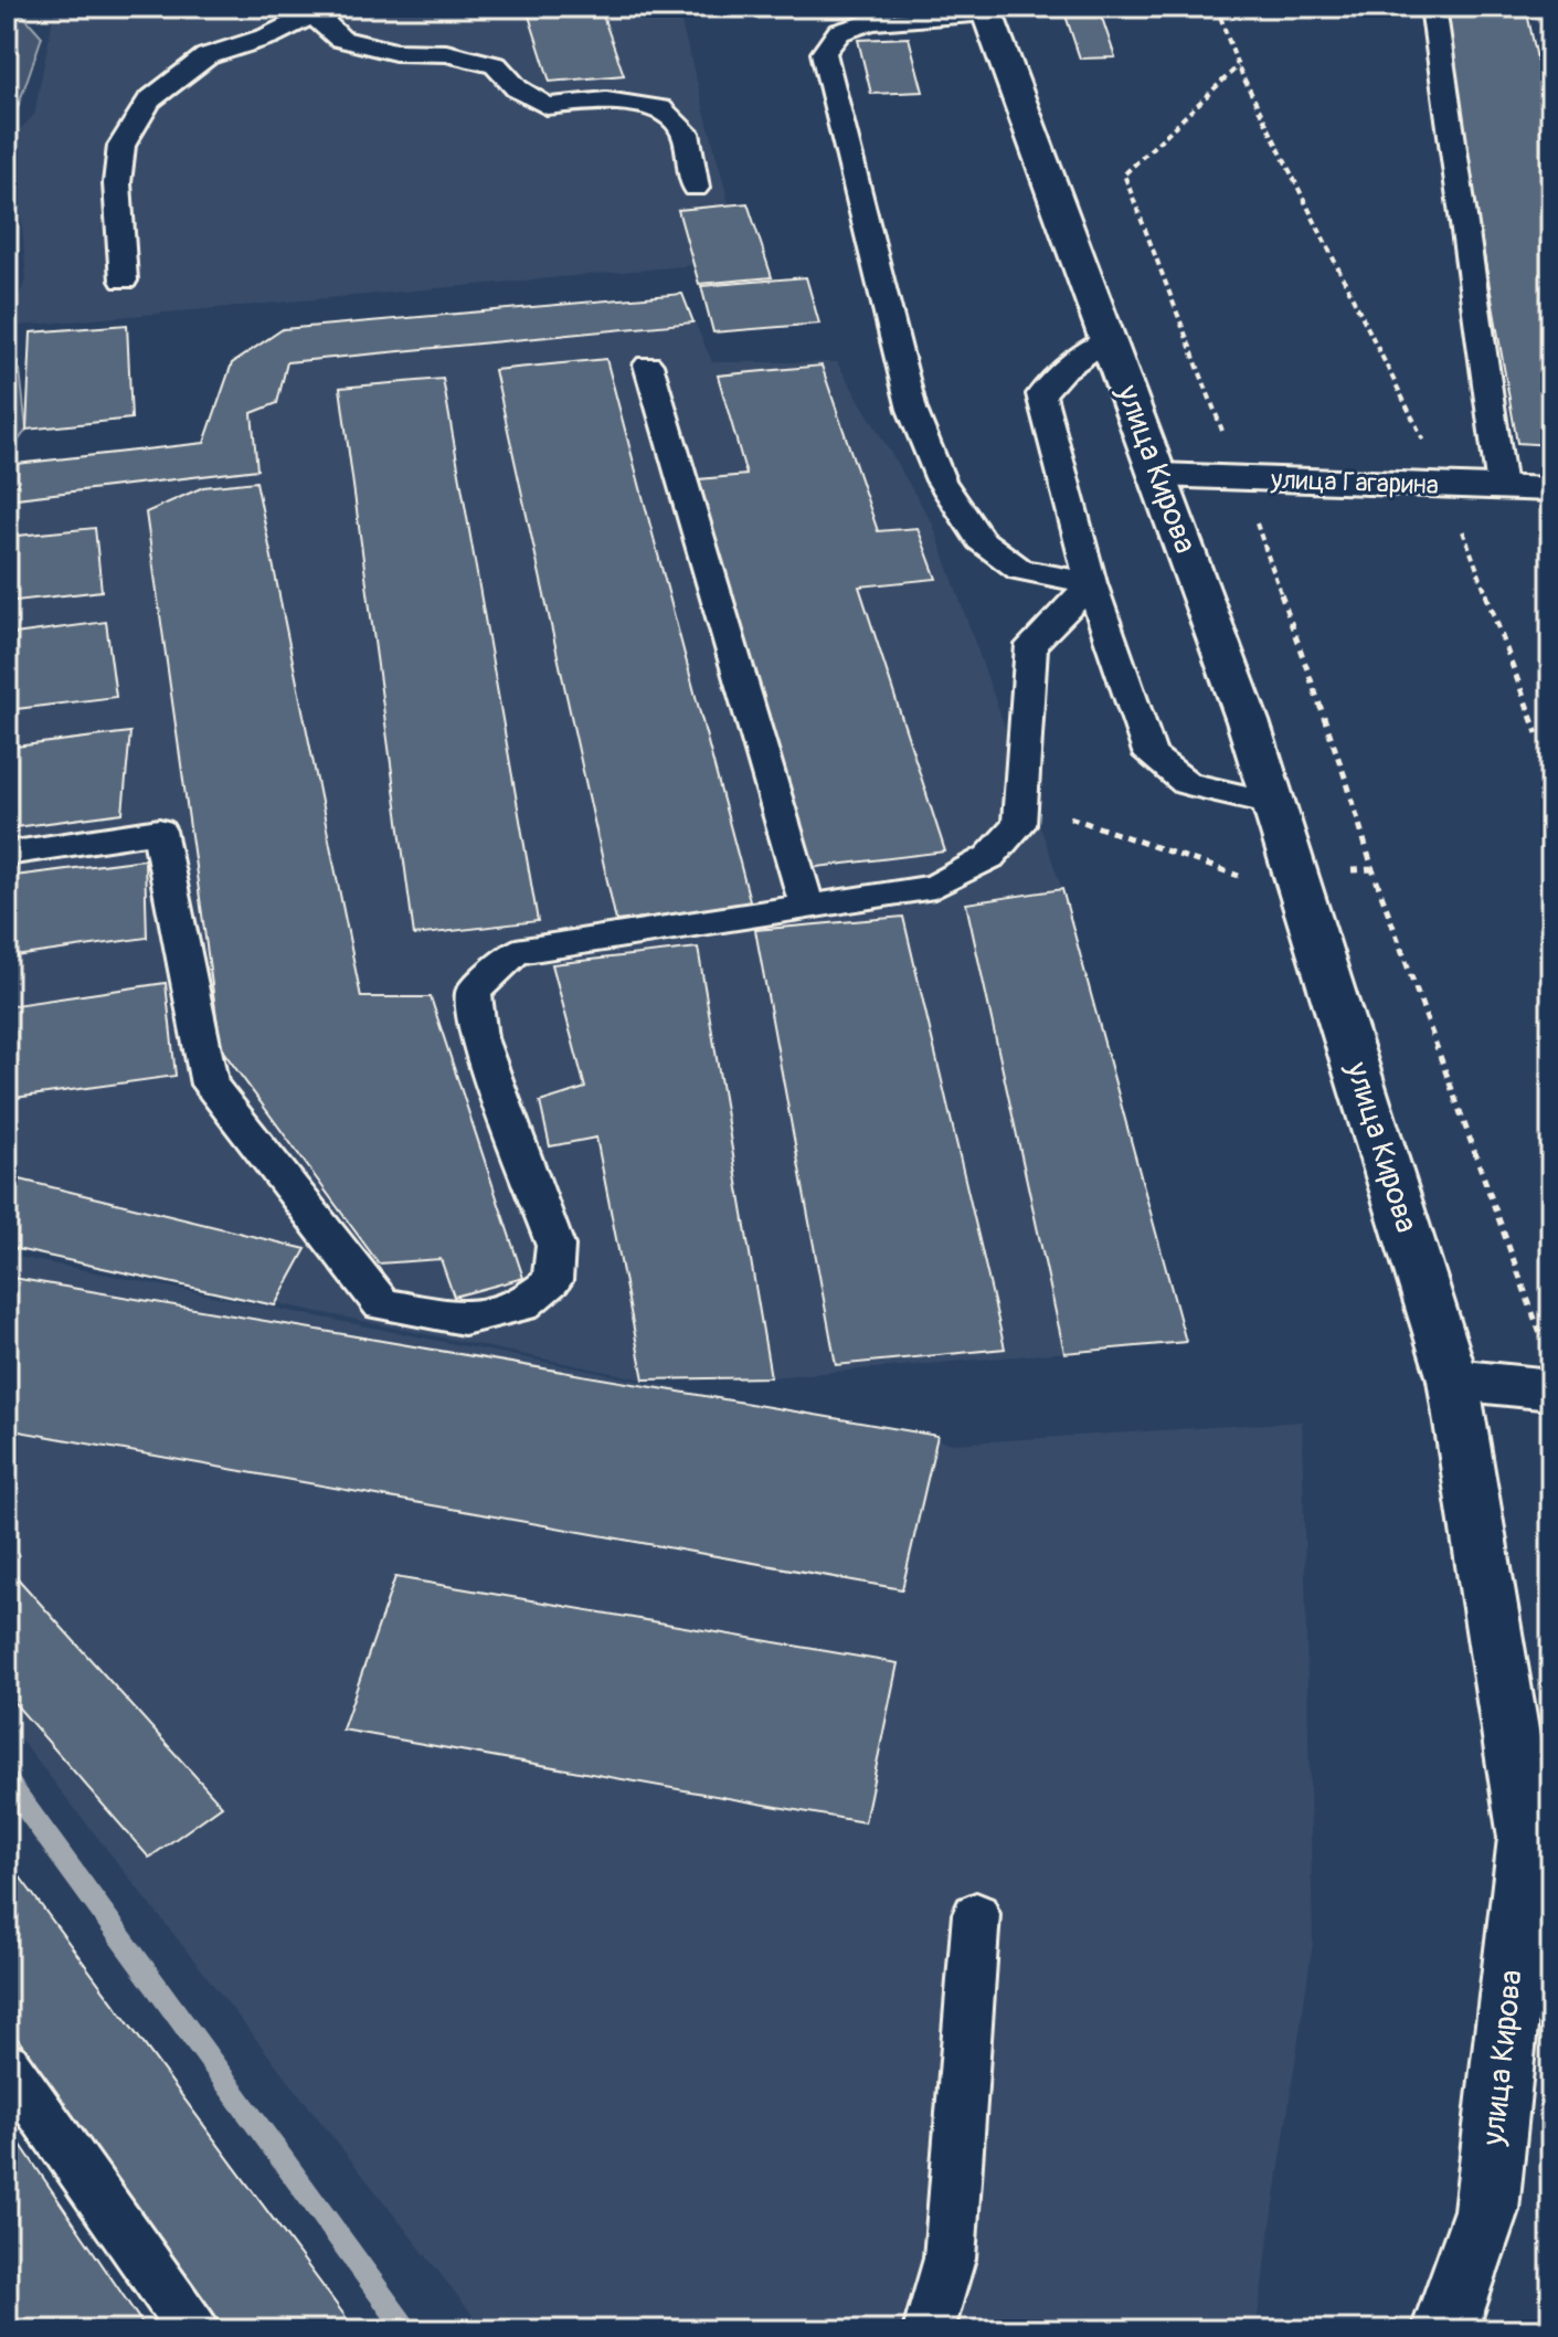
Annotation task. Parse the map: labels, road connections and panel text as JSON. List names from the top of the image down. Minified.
{"streets":{"main road":["улица Кирова","улица Гагарина"]},"crossings":[["улица Кирова","улица Гагарина"]]}
